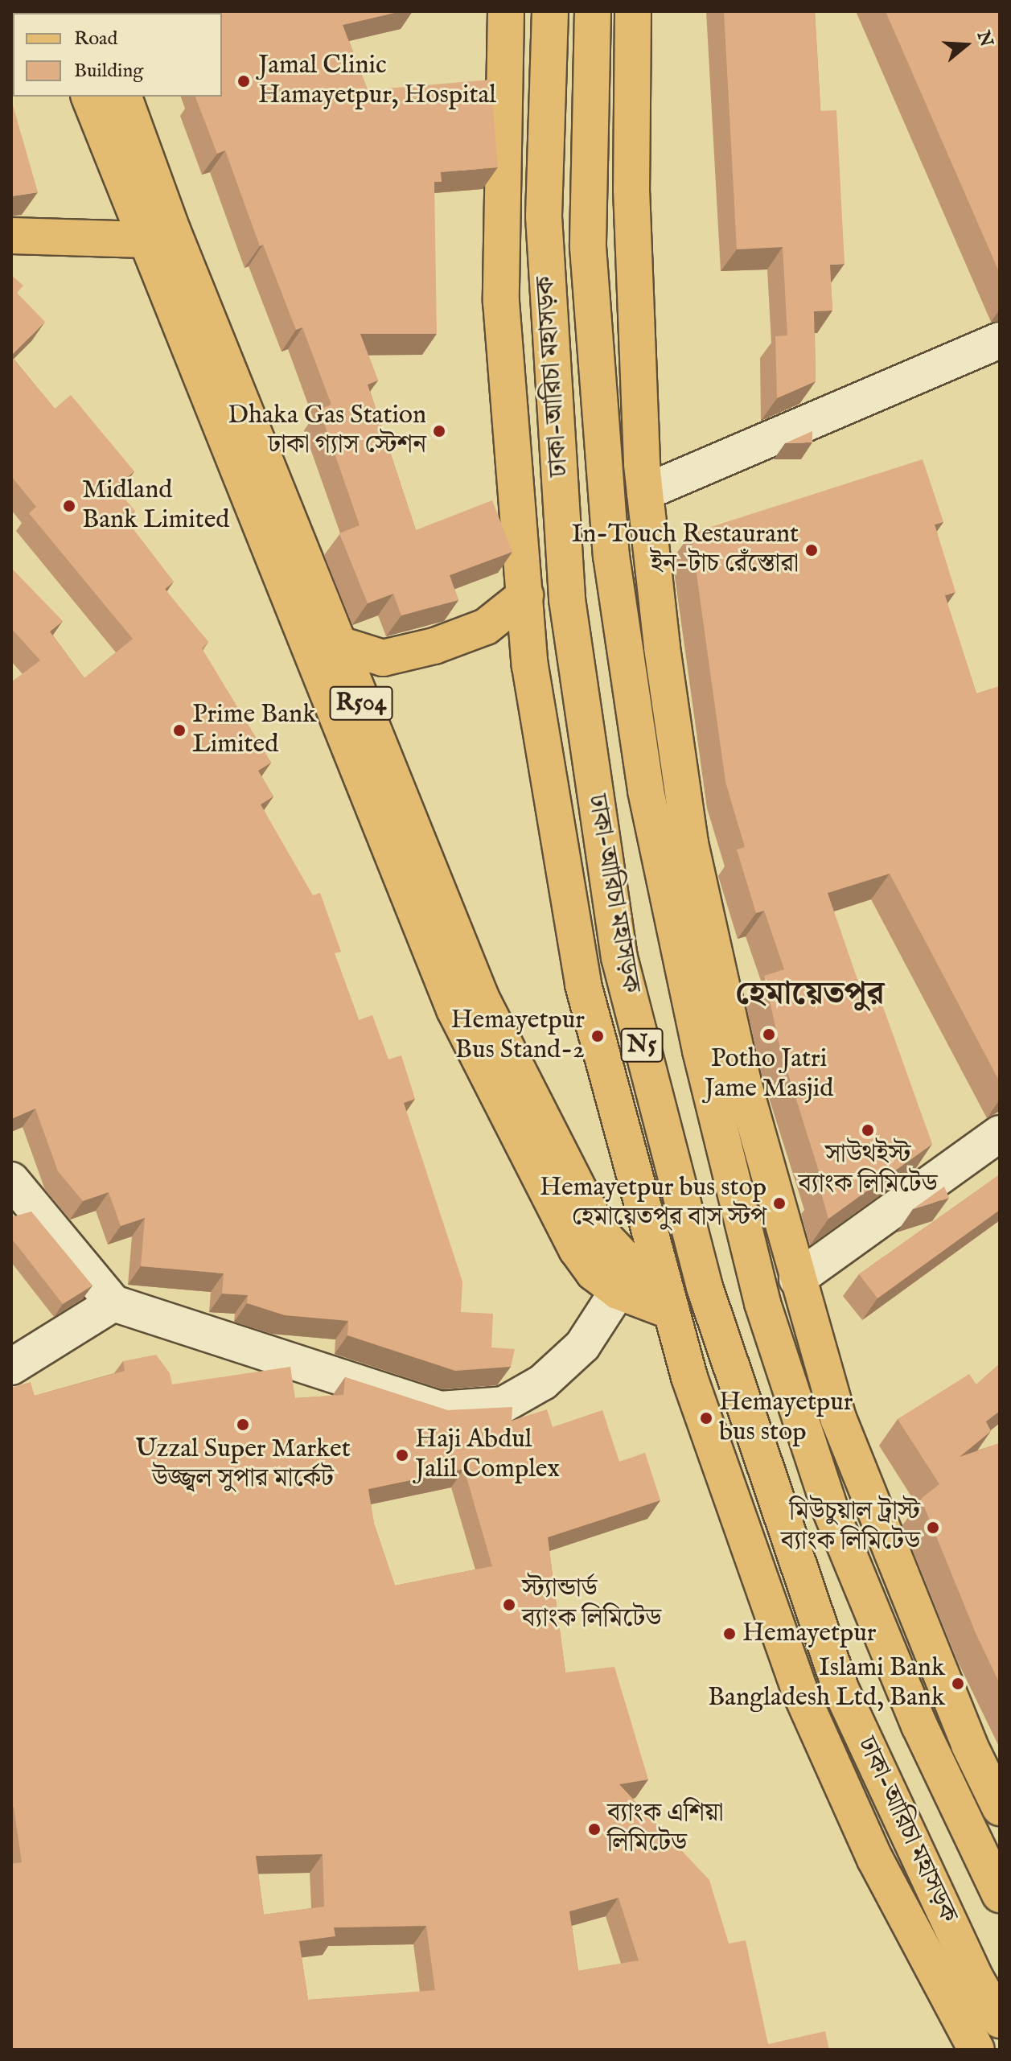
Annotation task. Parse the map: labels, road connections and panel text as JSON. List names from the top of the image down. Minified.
{"streets":{"main road":["ঢাকা-আরিচা মহাসড়ক","R504","N5"]},"districts":["হেমায়েতপুর"],"places":["Jamal Clinic Hamayetpur, Hospital","Dhaka Gas Station ঢাকা গ্যাস স্টেশন","Midland Bank Limited","In-Touch Restaurant ইন-টাচ রেঁস্তোরা","Prime Bank Limited","Potho Jatri Jame Masjid","Hemayetpur Bus Stand-2","সাউথইস্ট ব্যাংক লিমিটেড","Hemayetpur bus stop হেমায়েতপুর বাস স্টপ","Hemayetpur bus stop","Uzzal Super Market উজ্জ্বল সুপার মার্কেট","Haji Abdul Jalil Complex","মিউচুয়াল ট্রাস্ট ব্যাংক লিমিটেড","স্ট্যান্ডার্ড ব্যাংক লিমিটেড","Hemayetpur","Islami Bank Bangladesh Ltd, Bank","ব্যাংক এশিয়া লিমিটেড"],"legend":["Road","Building"],"north":"right"}
